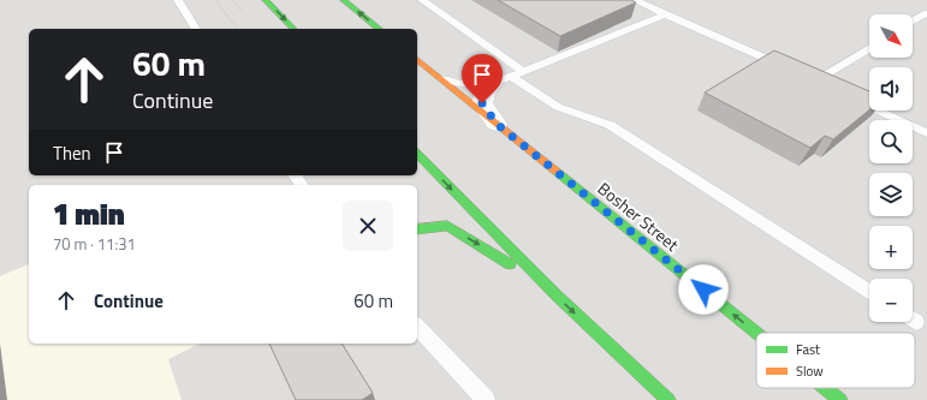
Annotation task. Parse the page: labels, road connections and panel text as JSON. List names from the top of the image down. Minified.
{"streets":{"main road":["Bosher Street"]},"legend":["Fast","Slow"],"north":"bottom right","page":{"map_buttons":["+","−"],"turn":["60 m","Continue"],"then":"Then","heading":["1 min","70 m · 11:31"],"list":[{"name":"Continue","value":"60 m"}]}}
